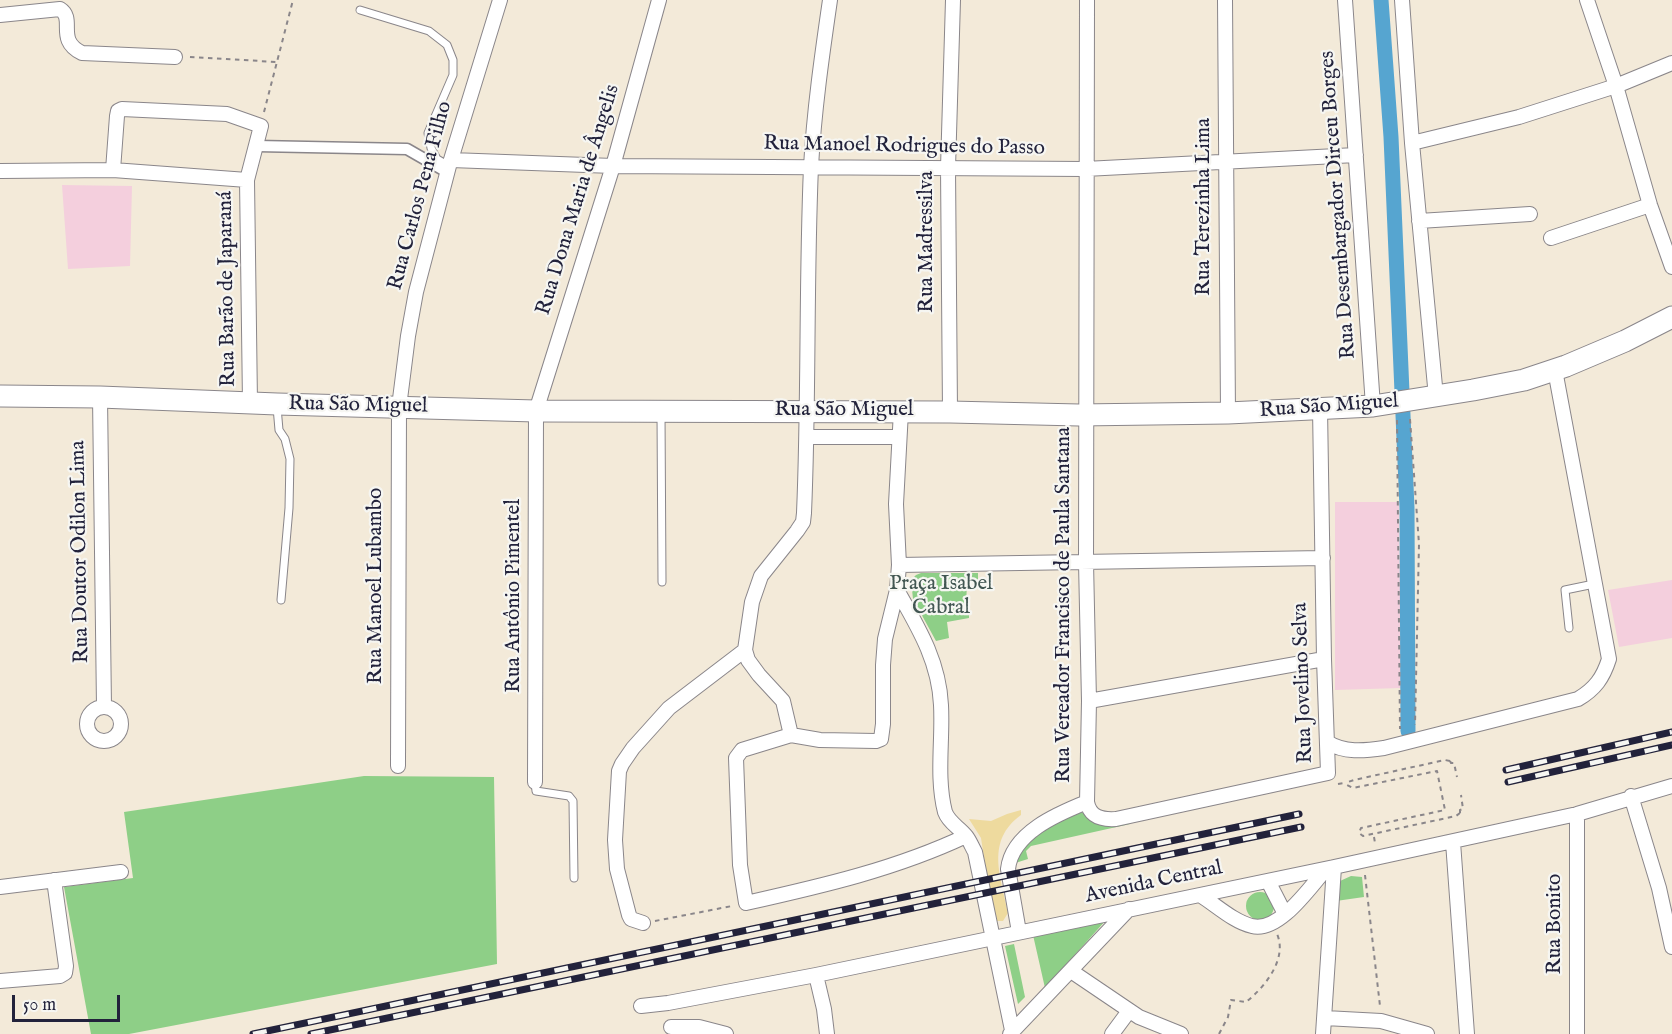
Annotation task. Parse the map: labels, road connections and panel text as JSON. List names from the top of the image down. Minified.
{"streets":{"main road":["Rua São Miguel"],"street":["Rua Manoel Rodrigues do Passo","Rua Carlos Pena Filho","Rua Dona Maria de Ângelis","Rua Desembargador Dirceu Borges","Rua Terezinha Lima","Rua Madressilva","Rua Barão de Japaraná","Rua Doutor Odilon Lima","Rua Manoel Lubambo","Rua Antônio Pimentel","Rua Vereador Francisco de Paula Santana","Rua Jovelino Selva","Avenida Central","Rua Bonito"]},"crossings":[["Rua Manoel Rodrigues do Passo","Rua Carlos Pena Filho"],["Rua Manoel Rodrigues do Passo","Rua Dona Maria de Ângelis"],["Rua Manoel Rodrigues do Passo","Rua Desembargador Dirceu Borges"],["Rua Manoel Rodrigues do Passo","Rua Terezinha Lima"],["Rua Manoel Rodrigues do Passo","Rua Madressilva"],["Rua Manoel Rodrigues do Passo","Rua Barão de Japaraná"],["Rua Manoel Rodrigues do Passo","Rua Vereador Francisco de Paula Santana"],["Rua Carlos Pena Filho","Rua São Miguel"],["Rua Carlos Pena Filho","Rua Manoel Lubambo"],["Rua Dona Maria de Ângelis","Rua São Miguel"],["Rua Dona Maria de Ângelis","Rua Antônio Pimentel"],["Rua Desembargador Dirceu Borges","Rua São Miguel"],["Rua Terezinha Lima","Rua São Miguel"],["Rua Madressilva","Rua São Miguel"],["Rua Barão de Japaraná","Rua São Miguel"],["Rua São Miguel","Rua Doutor Odilon Lima"],["Rua São Miguel","Rua Manoel Lubambo"],["Rua São Miguel","Rua Antônio Pimentel"],["Rua São Miguel","Rua Vereador Francisco de Paula Santana"],["Rua São Miguel","Rua Jovelino Selva"],["Rua Vereador Francisco de Paula Santana","Rua Jovelino Selva"],["Rua Vereador Francisco de Paula Santana","Avenida Central"],["Avenida Central","Rua Bonito"]],"parks":["Praça Isabel Cabral"],"scale_bar":"50 m"}
